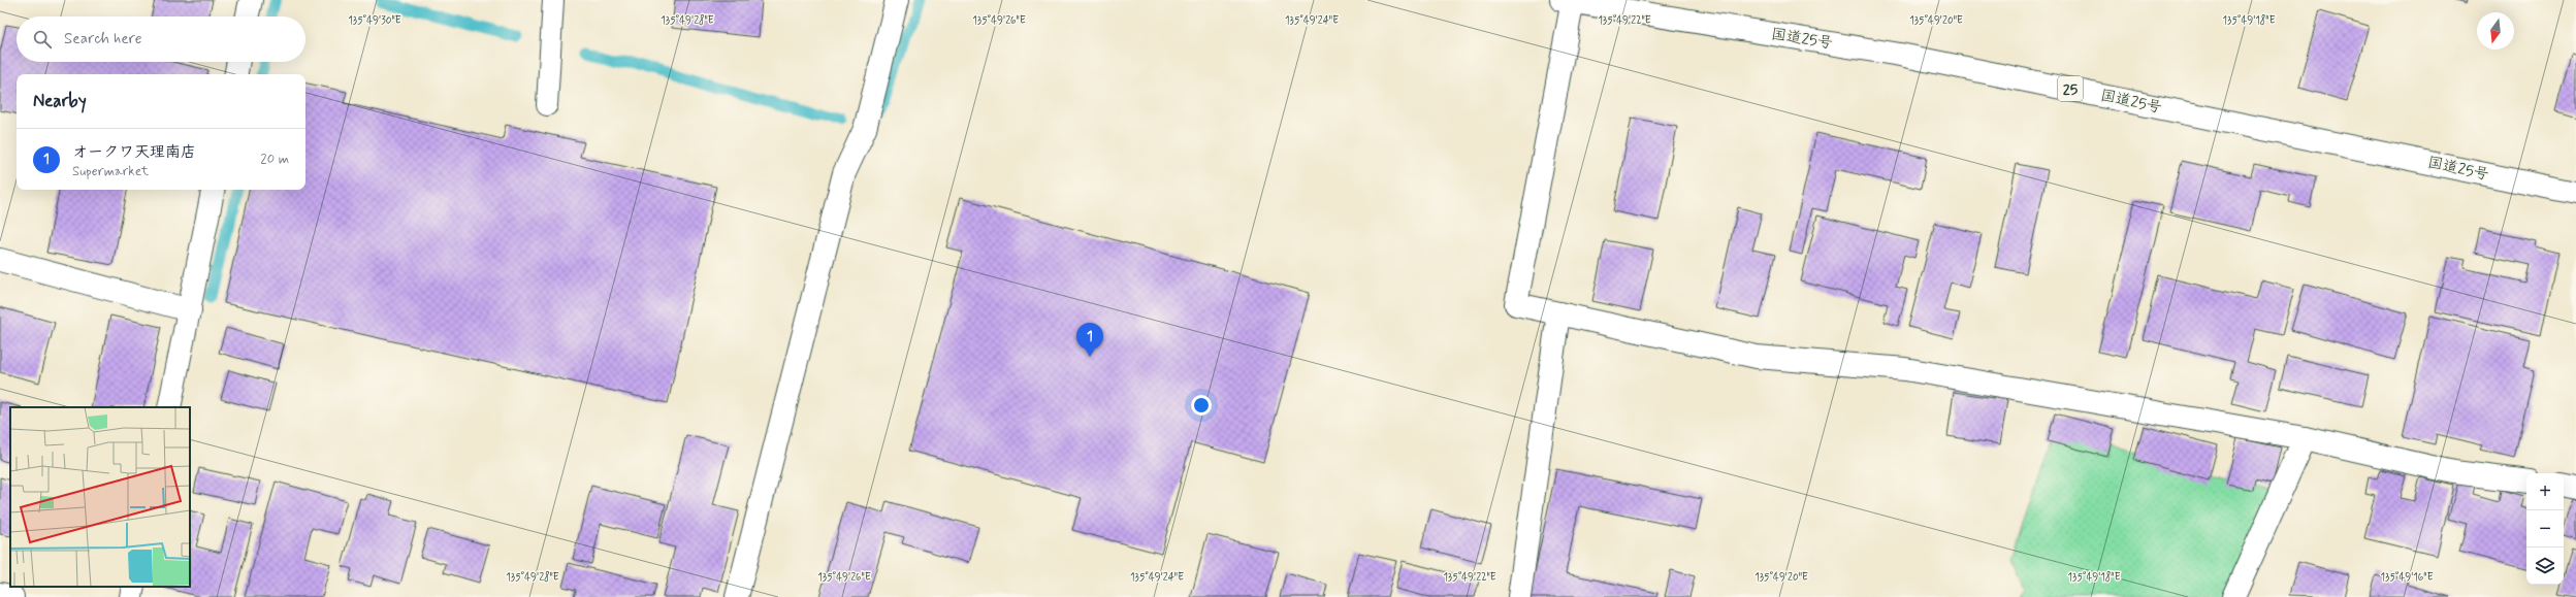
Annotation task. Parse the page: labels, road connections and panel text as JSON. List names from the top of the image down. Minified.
{"streets":{"main road":["国道25号","25"]},"north":"bottom","page":{"search":"Search here","heading":"Nearby","list":[{"mark":"1","name":"オークワ天理南店","note":"Supermarket","value":"20 m"}],"pins":"1","map_buttons":["+","−"]},"coordinates":["135°49'30\"E","135°49'28\"E","135°49'26\"E","135°49'24\"E","135°49'22\"E","135°49'20\"E","135°49'18\"E","135°49'16\"E"]}
